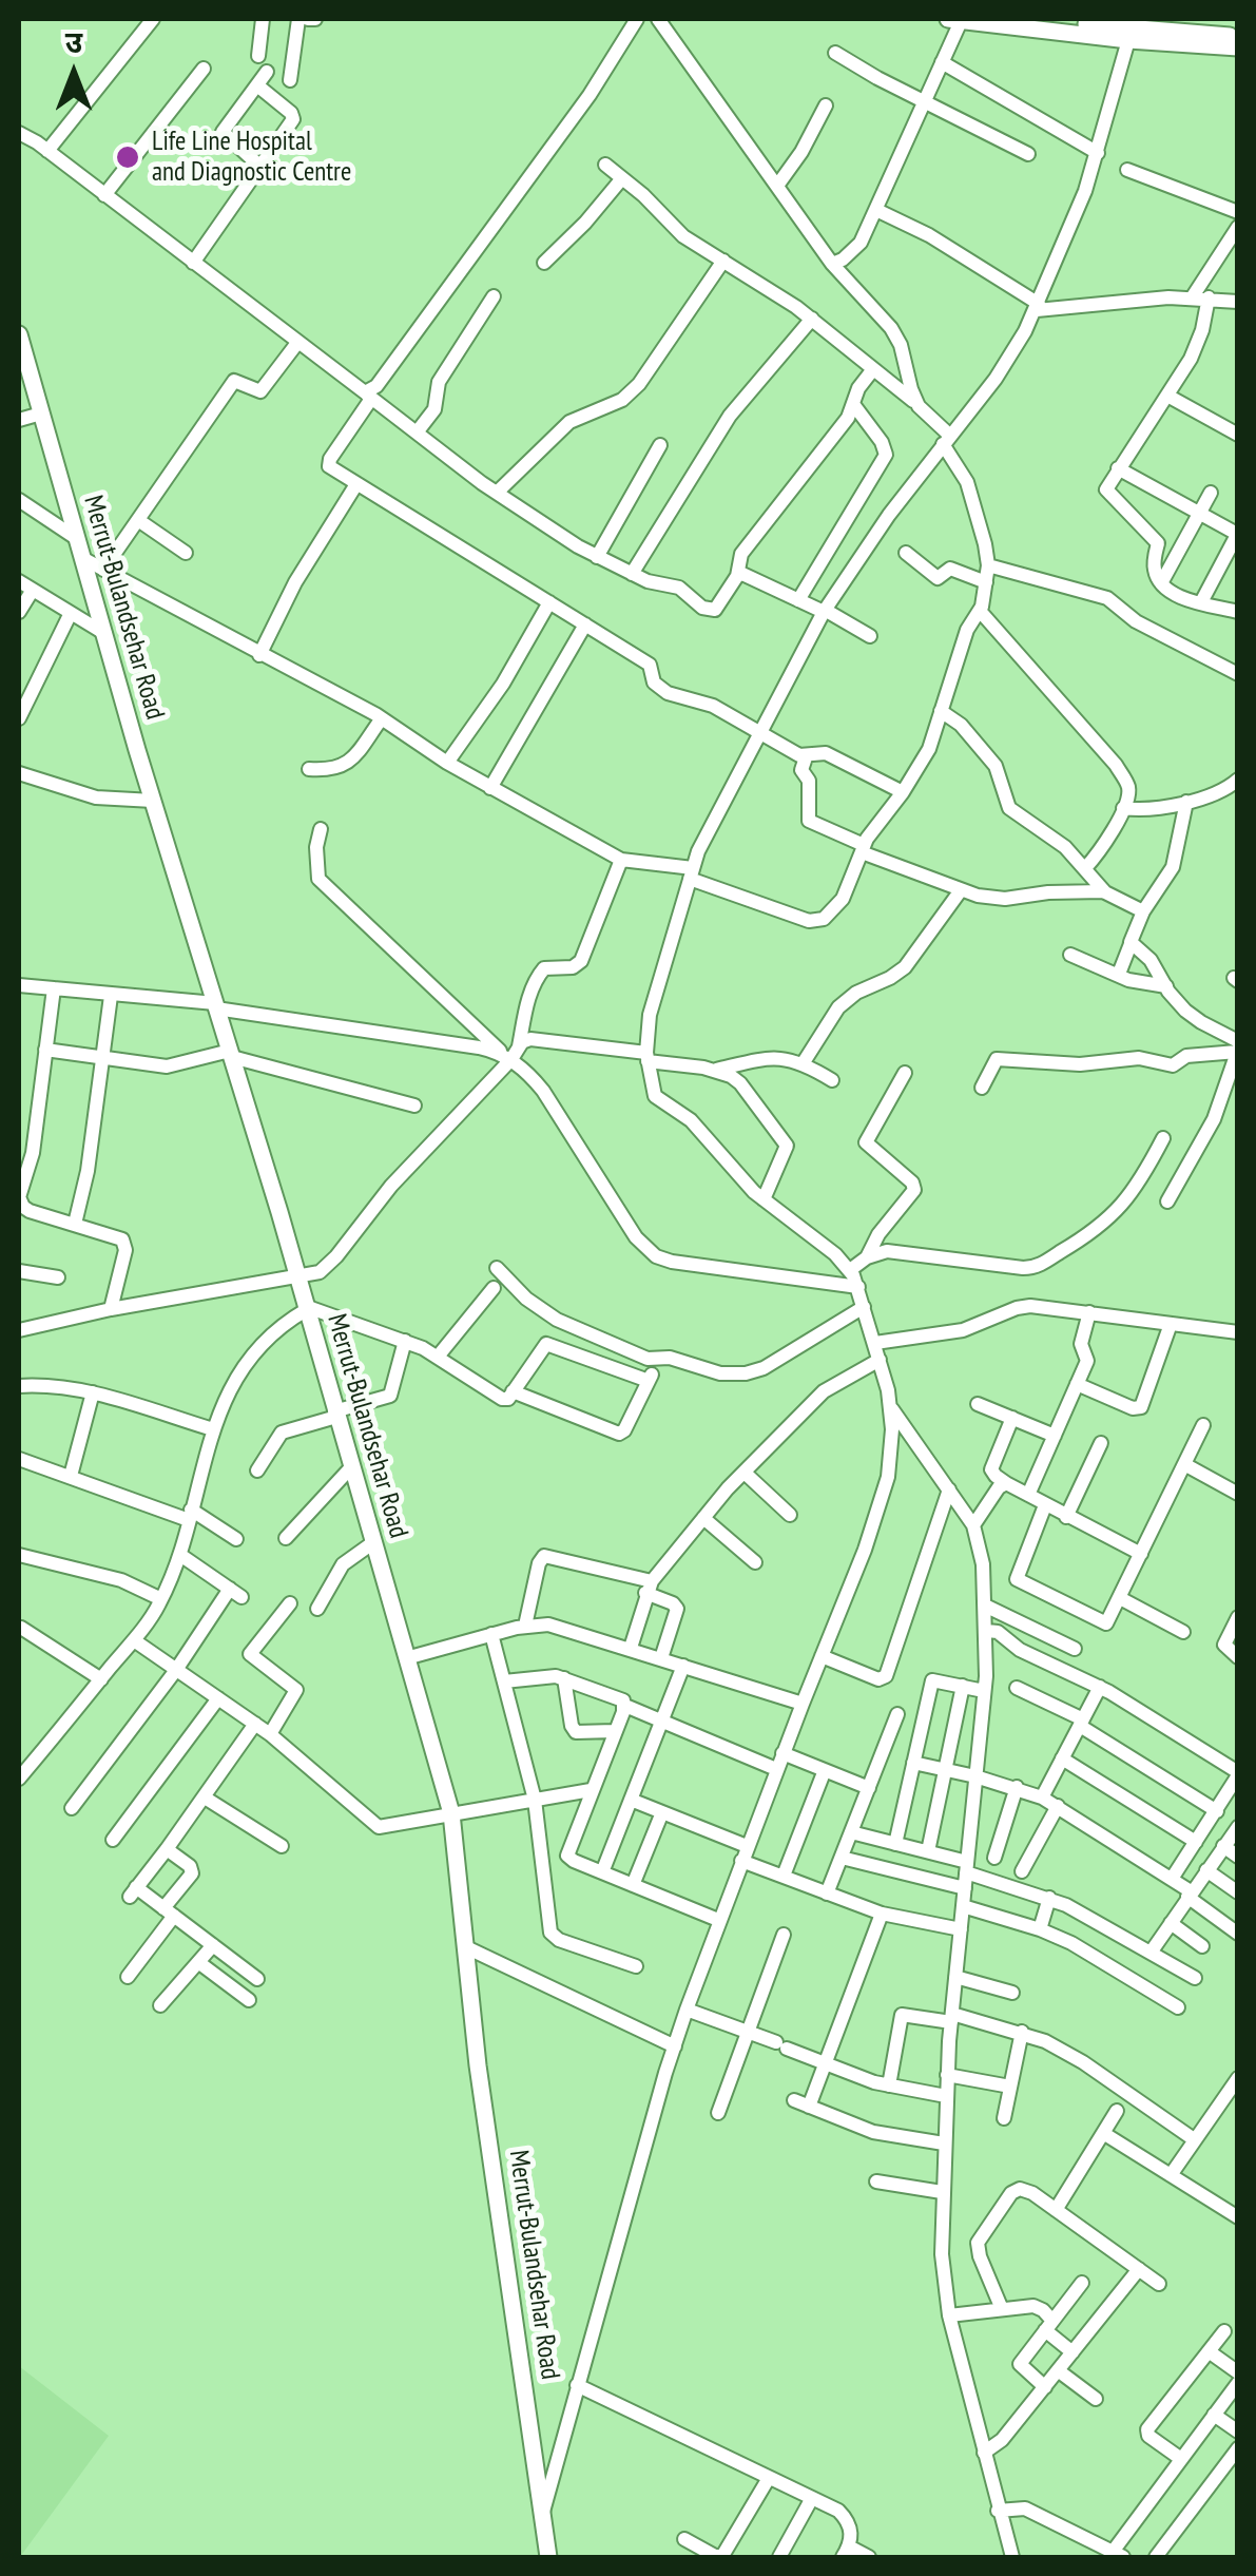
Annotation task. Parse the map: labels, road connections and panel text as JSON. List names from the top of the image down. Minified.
{"streets":{"main road":["Merrut-Bulandsehar Road"]},"places":["Life Line Hospital and Diagnostic Centre"],"north":"top"}
